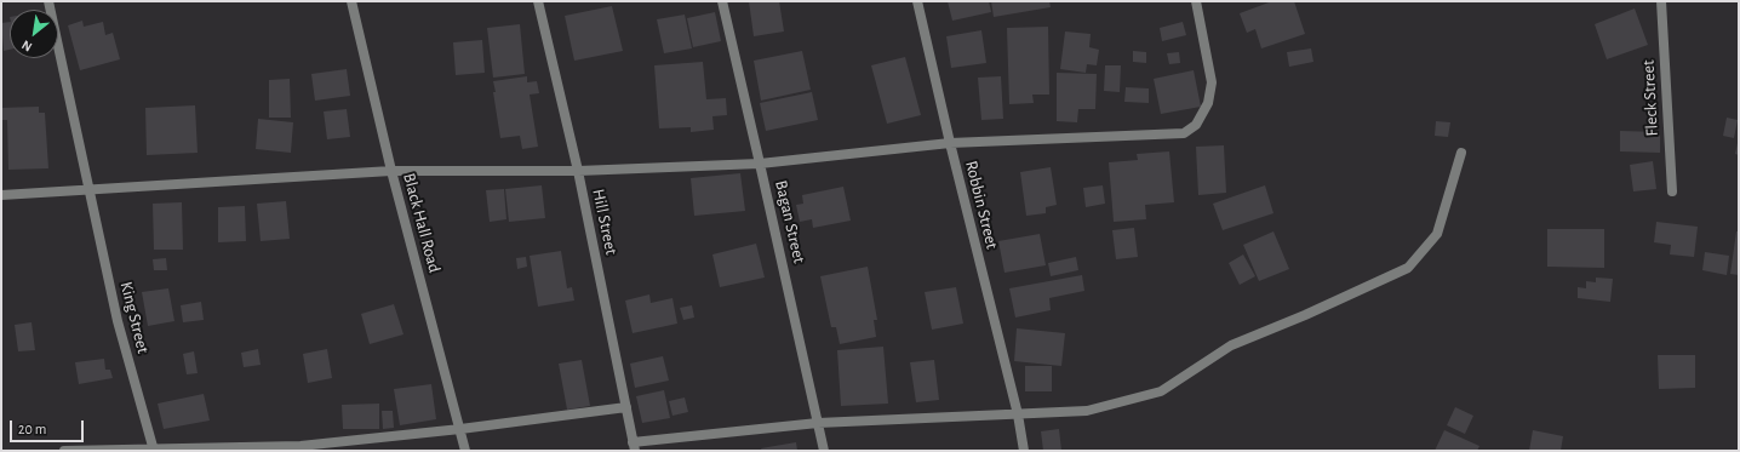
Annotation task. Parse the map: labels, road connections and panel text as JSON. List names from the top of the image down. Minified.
{"streets":{"street":["Fleck Street","Robbin Street","Hill Street","Bagan Street","Black Hall Road","King Street"]},"scale_bar":"20 m","north":"bottom left"}
